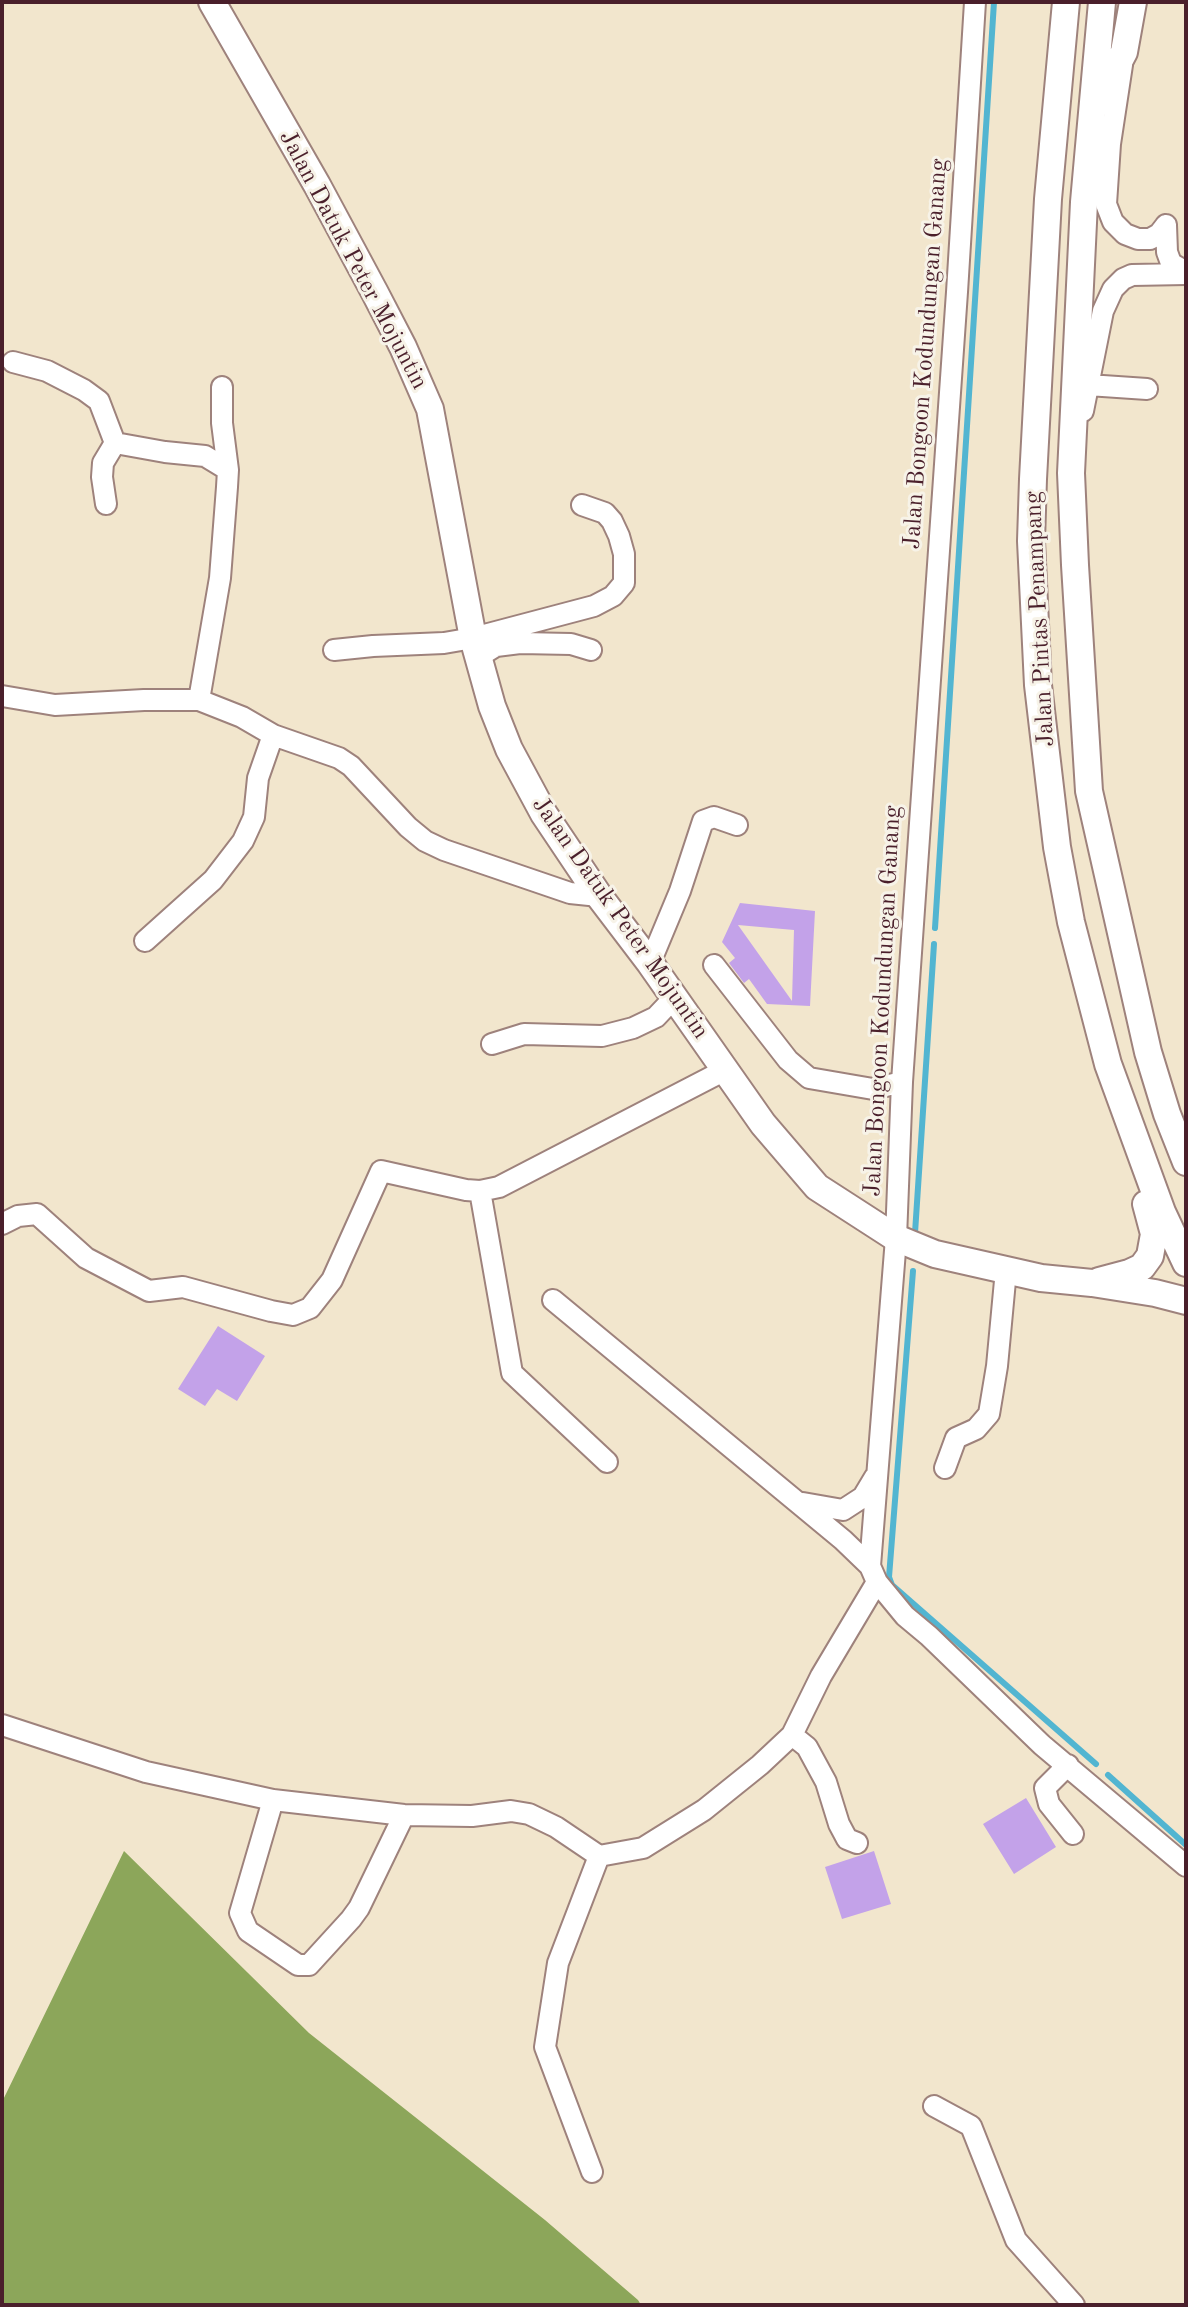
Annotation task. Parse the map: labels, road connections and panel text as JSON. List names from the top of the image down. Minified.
{"streets":{"main road":["Jalan Datuk Peter Mojuntin","Jalan Pintas Penampang"],"street":["Jalan Bongoon Kodundungan Ganang"]},"crossings":[["Jalan Datuk Peter Mojuntin","Jalan Bongoon Kodundungan Ganang"]]}
